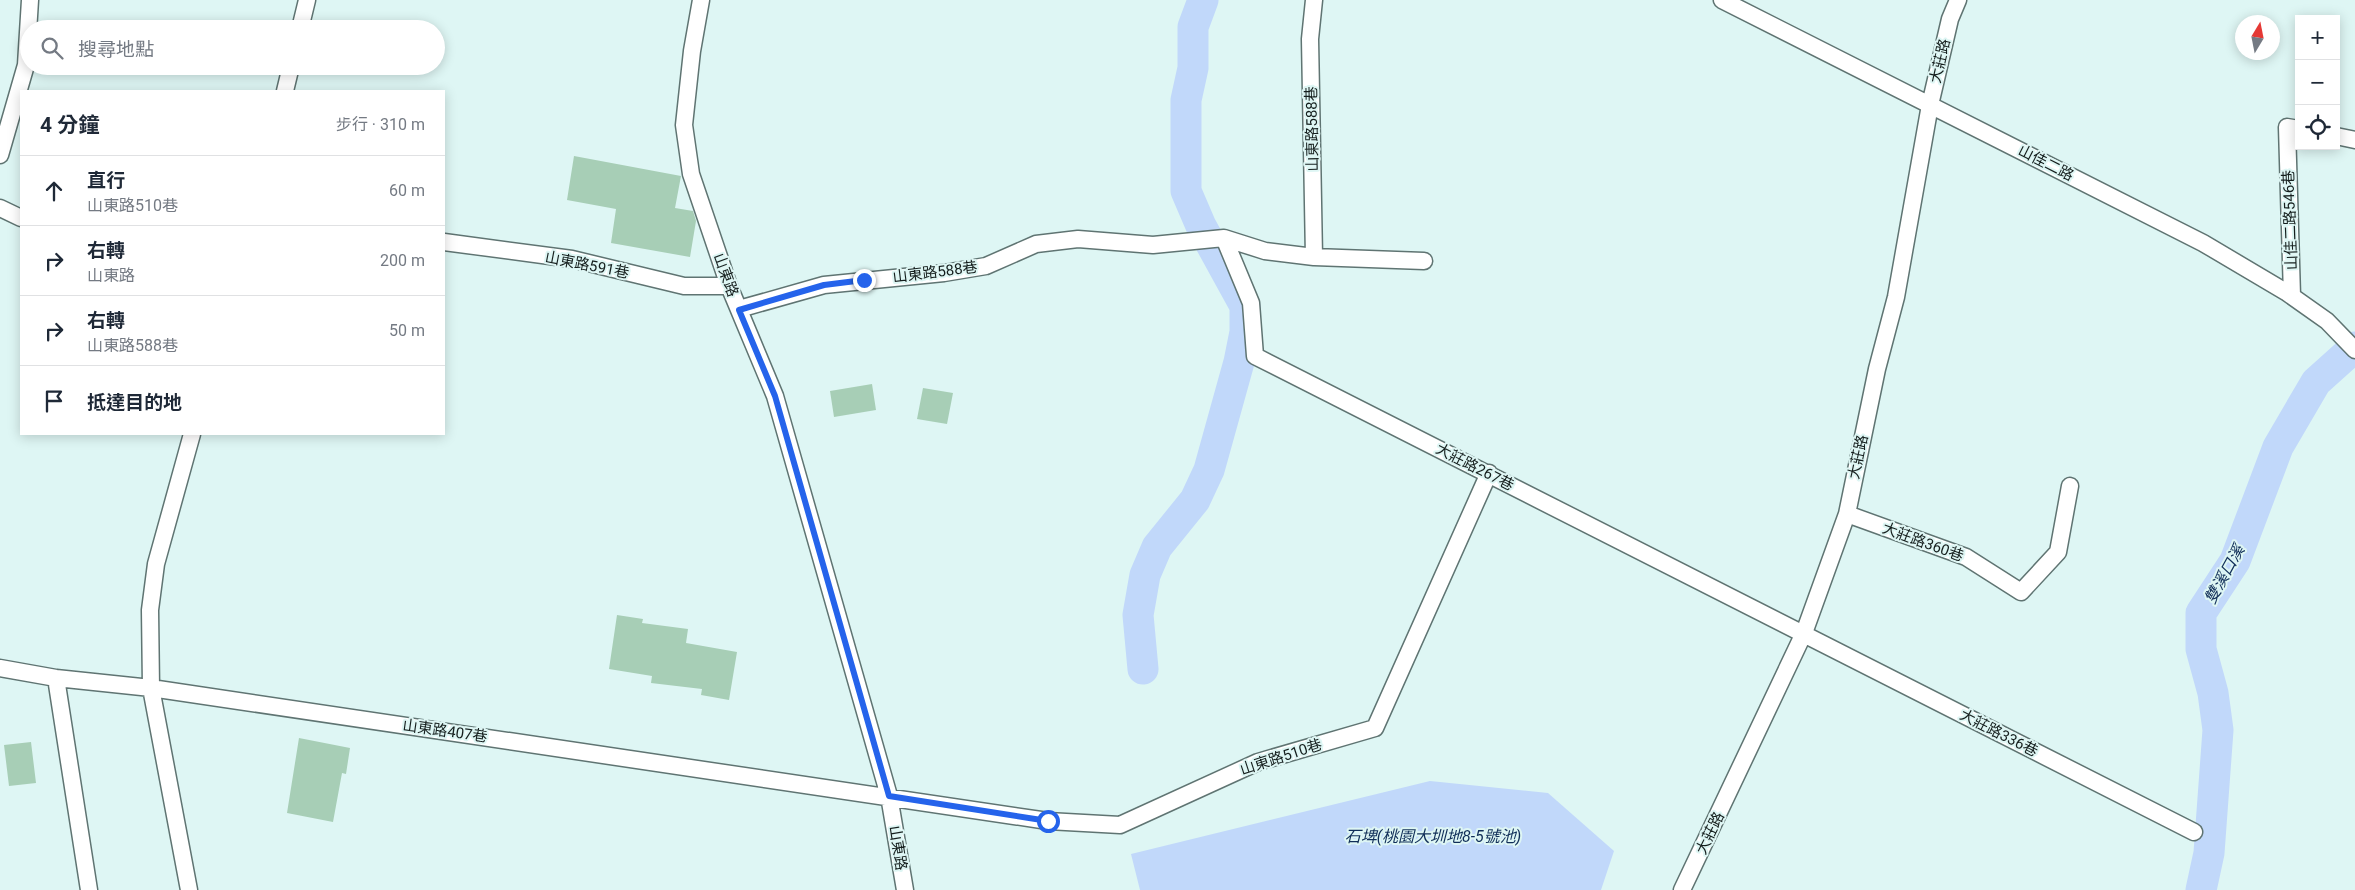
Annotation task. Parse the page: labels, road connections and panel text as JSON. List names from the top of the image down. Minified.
{"streets":{"street":["大莊路","山東路588巷","山佳二路","山佳二路546巷","山東路591巷","山東路","大莊路267巷","大莊路360巷","山東路407巷","大莊路336巷","山東路510巷"]},"crossings":[["大莊路","山佳二路"],["大莊路","大莊路267巷"],["大莊路","大莊路360巷"],["大莊路","大莊路336巷"],["山東路588巷","山東路"],["山東路588巷","大莊路267巷"],["山佳二路","山佳二路546巷"],["山東路591巷","山東路"],["山東路","山東路407巷"],["山東路","山東路510巷"],["大莊路267巷","大莊路336巷"],["大莊路267巷","山東路510巷"],["山東路407巷","山東路510巷"]],"water":["雙溪口溪","石埤(桃園大圳地8-5號池)"],"north":"top","page":{"map_buttons":["+","−"],"search":"搜尋地點","heading":["4 分鐘","步行 · 310 m"],"list":[["直行","山東路510巷","60 m"],["右轉","山東路","200 m"],["右轉","山東路588巷","50 m"],"抵達目的地"]}}
